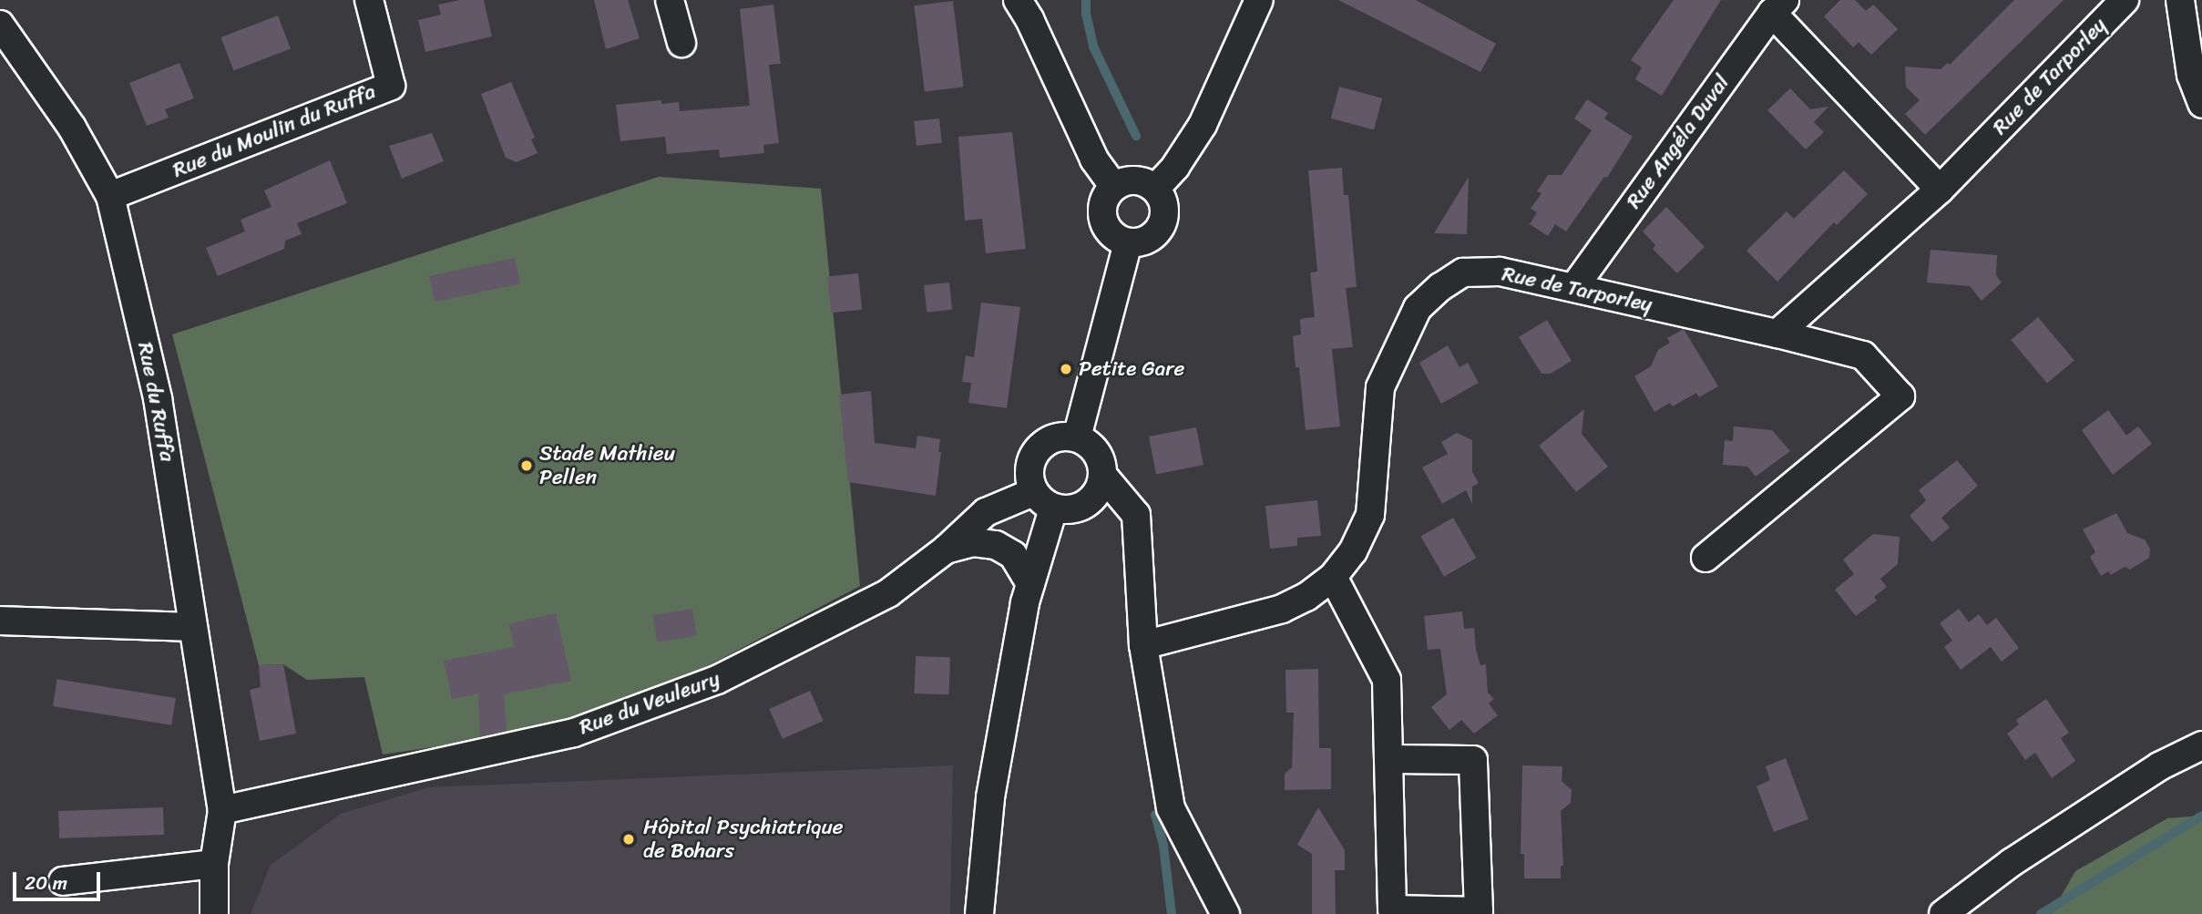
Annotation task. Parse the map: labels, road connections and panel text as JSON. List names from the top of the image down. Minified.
{"streets":{"street":["Rue de Tarporley","Rue du Moulin du Ruffa","Rue Angéla Duval","Rue du Ruffa","Rue du Veuleury"]},"crossings":[["Rue de Tarporley","Rue Angéla Duval"],["Rue du Moulin du Ruffa","Rue du Ruffa"],["Rue du Ruffa","Rue du Veuleury"]],"places":["Petite Gare","Stade Mathieu Pellen","Hôpital Psychiatrique de Bohars"],"scale_bar":"20 m"}
